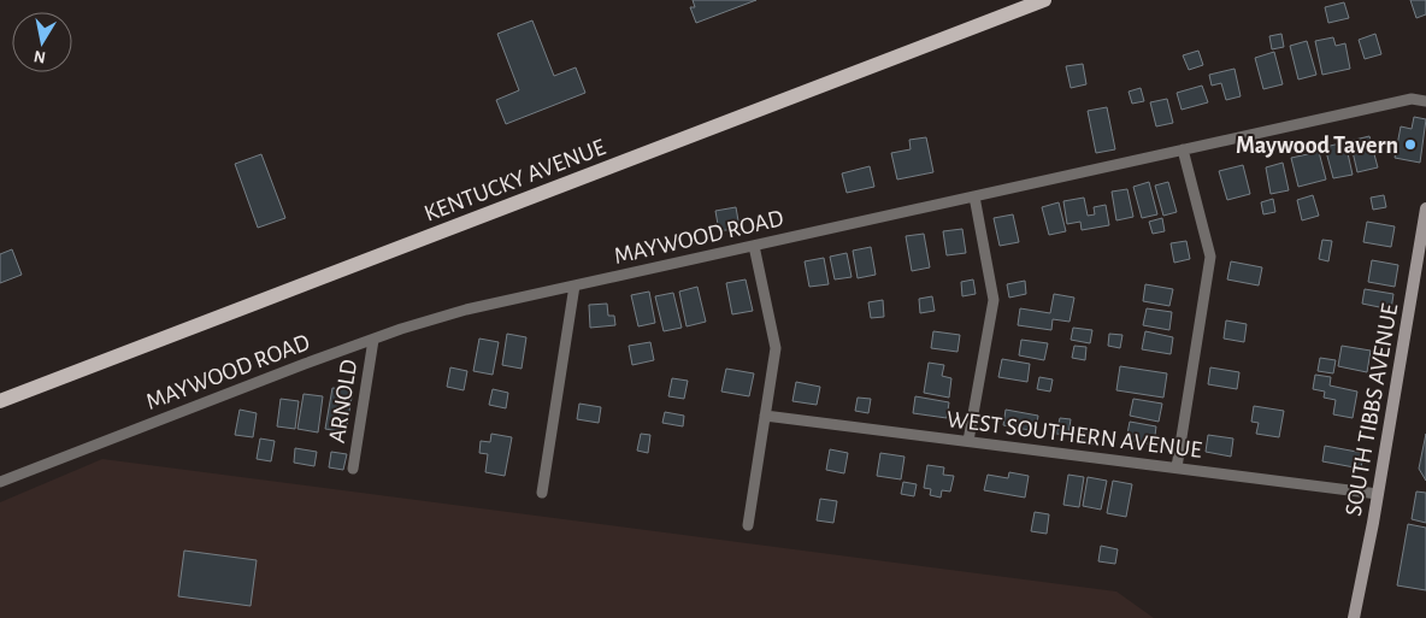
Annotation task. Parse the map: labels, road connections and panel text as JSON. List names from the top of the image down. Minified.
{"streets":{"main road":["KENTUCKY AVENUE","SOUTH TIBBS AVENUE"],"street":["MAYWOOD ROAD","ARNOLD","WEST SOUTHERN AVENUE"]},"crossings":[["MAYWOOD ROAD","ARNOLD"],["SOUTH TIBBS AVENUE","WEST SOUTHERN AVENUE"]],"places":["Maywood Tavern"],"north":"bottom"}
